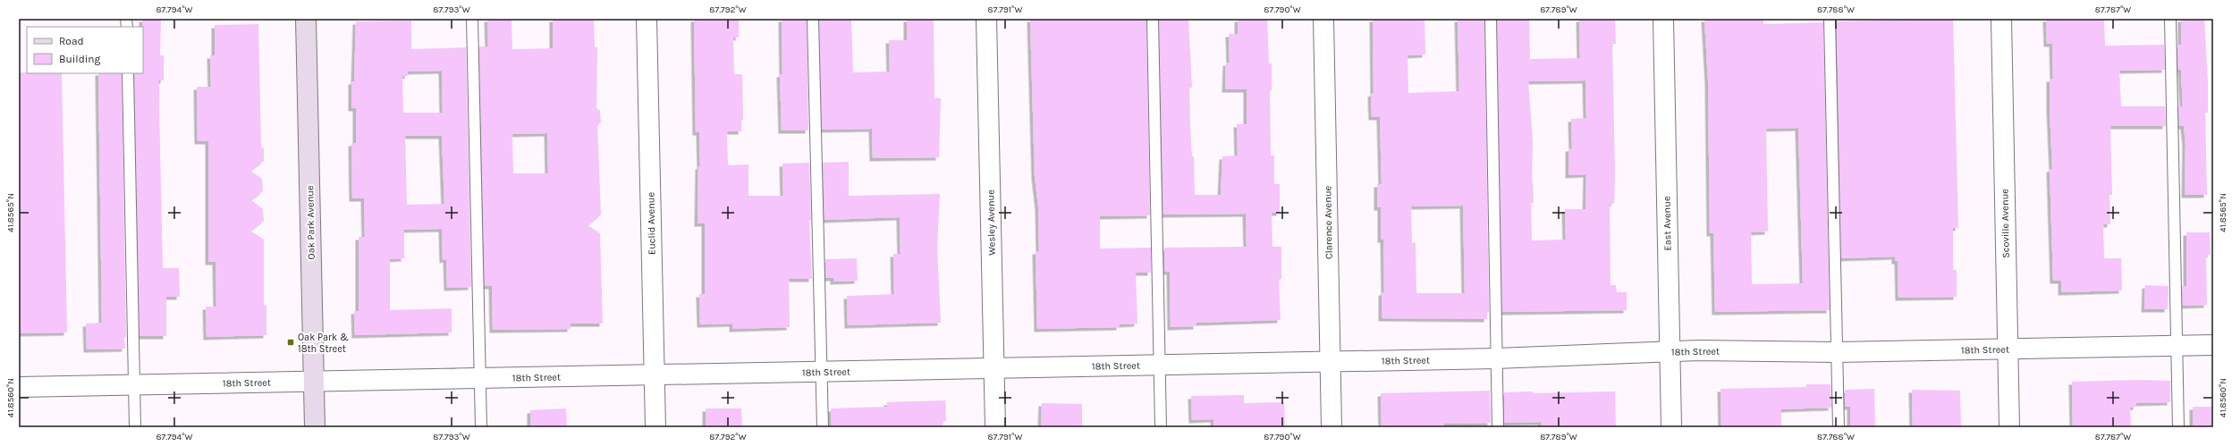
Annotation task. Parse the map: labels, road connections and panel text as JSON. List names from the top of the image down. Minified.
{"streets":{"street":["Oak Park Avenue","Wesley Avenue","Clarence Avenue","Euclid Avenue","East Avenue","Scoville Avenue","18th Street"]},"crossings":[["Oak Park Avenue","18th Street"],["Wesley Avenue","18th Street"],["Clarence Avenue","18th Street"],["Euclid Avenue","18th Street"],["East Avenue","18th Street"],["Scoville Avenue","18th Street"]],"places":{"transit":["Oak Park & 18th Street"]},"legend":["Road","Building"],"coordinates":["87.794°W","87.793°W","87.792°W","87.791°W","87.790°W","87.789°W","87.788°W","87.787°W","41.8565°N","41.8560°N"]}
